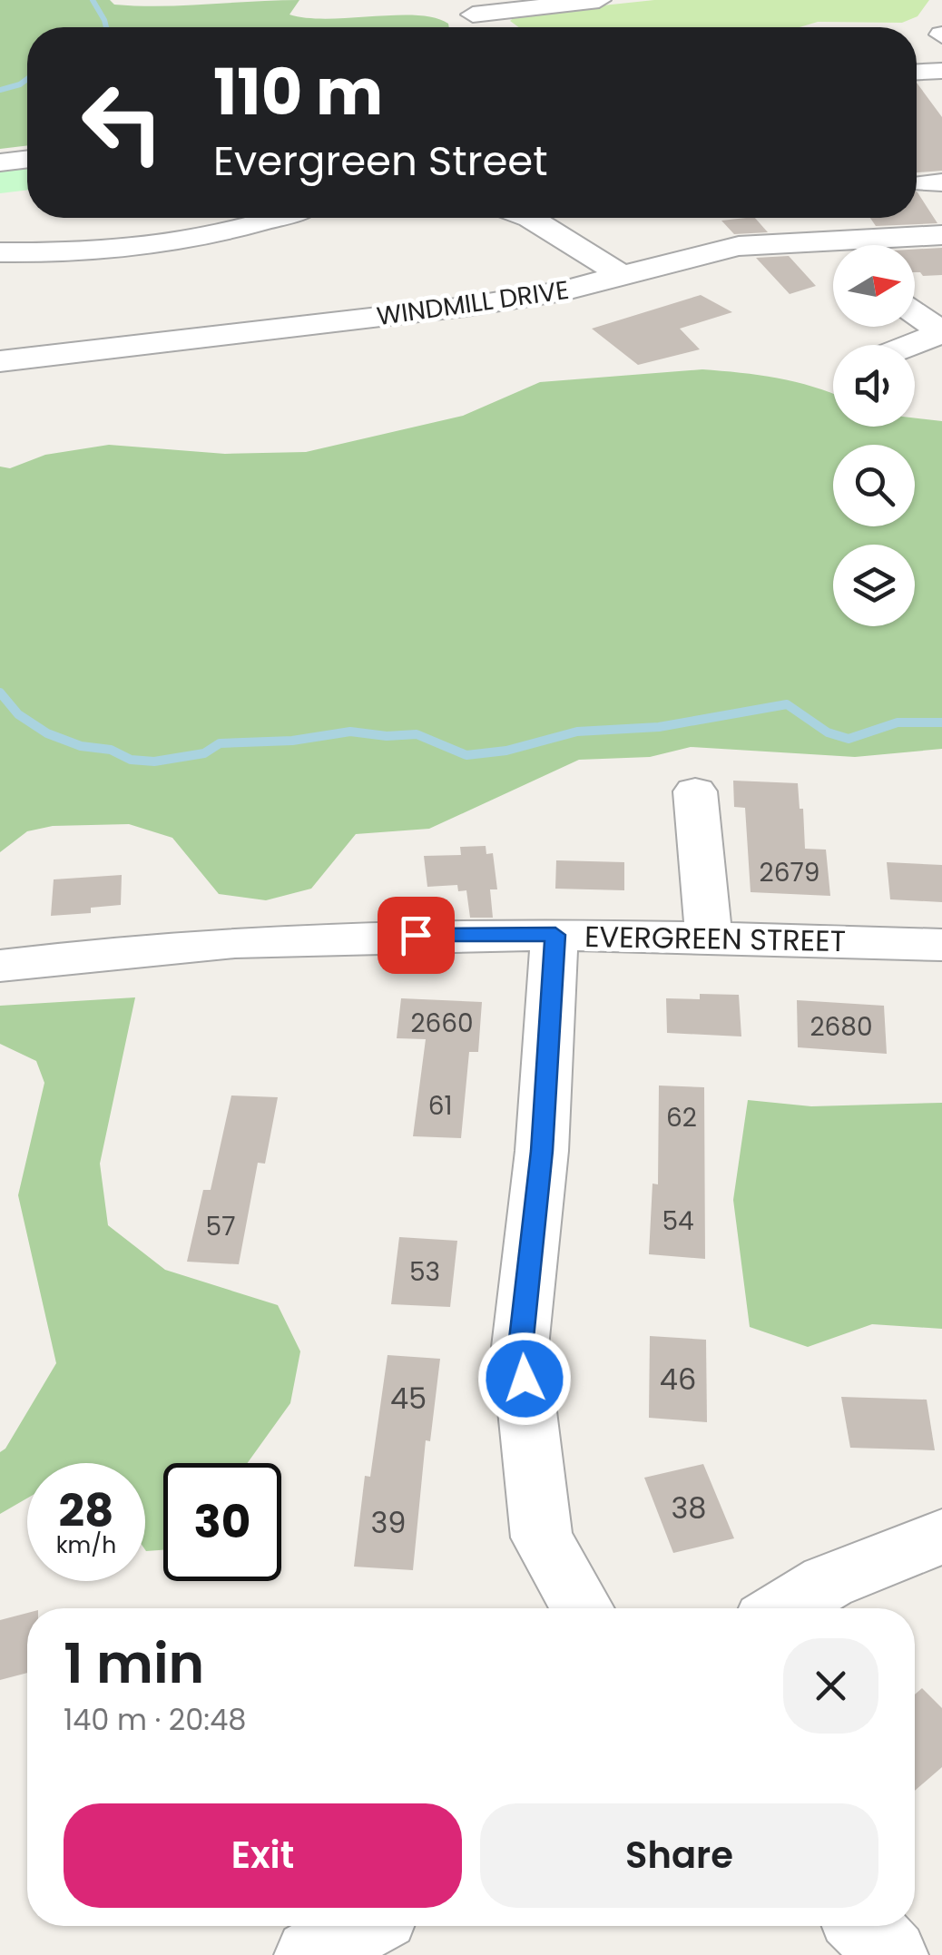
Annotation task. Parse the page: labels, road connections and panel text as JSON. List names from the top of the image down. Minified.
{"streets":{"street":["WINDMILL DRIVE","EVERGREEN STREET"]},"house_numbers":["2679","2660","2680","61","62","54","57","53","46","45","38","39"],"north":"right","page":{"turn":["110 m","Evergreen Street"],"speed":"28 km/h","limit":"30","heading":["1 min","140 m · 20:48"],"buttons":["Exit","Share"]}}
